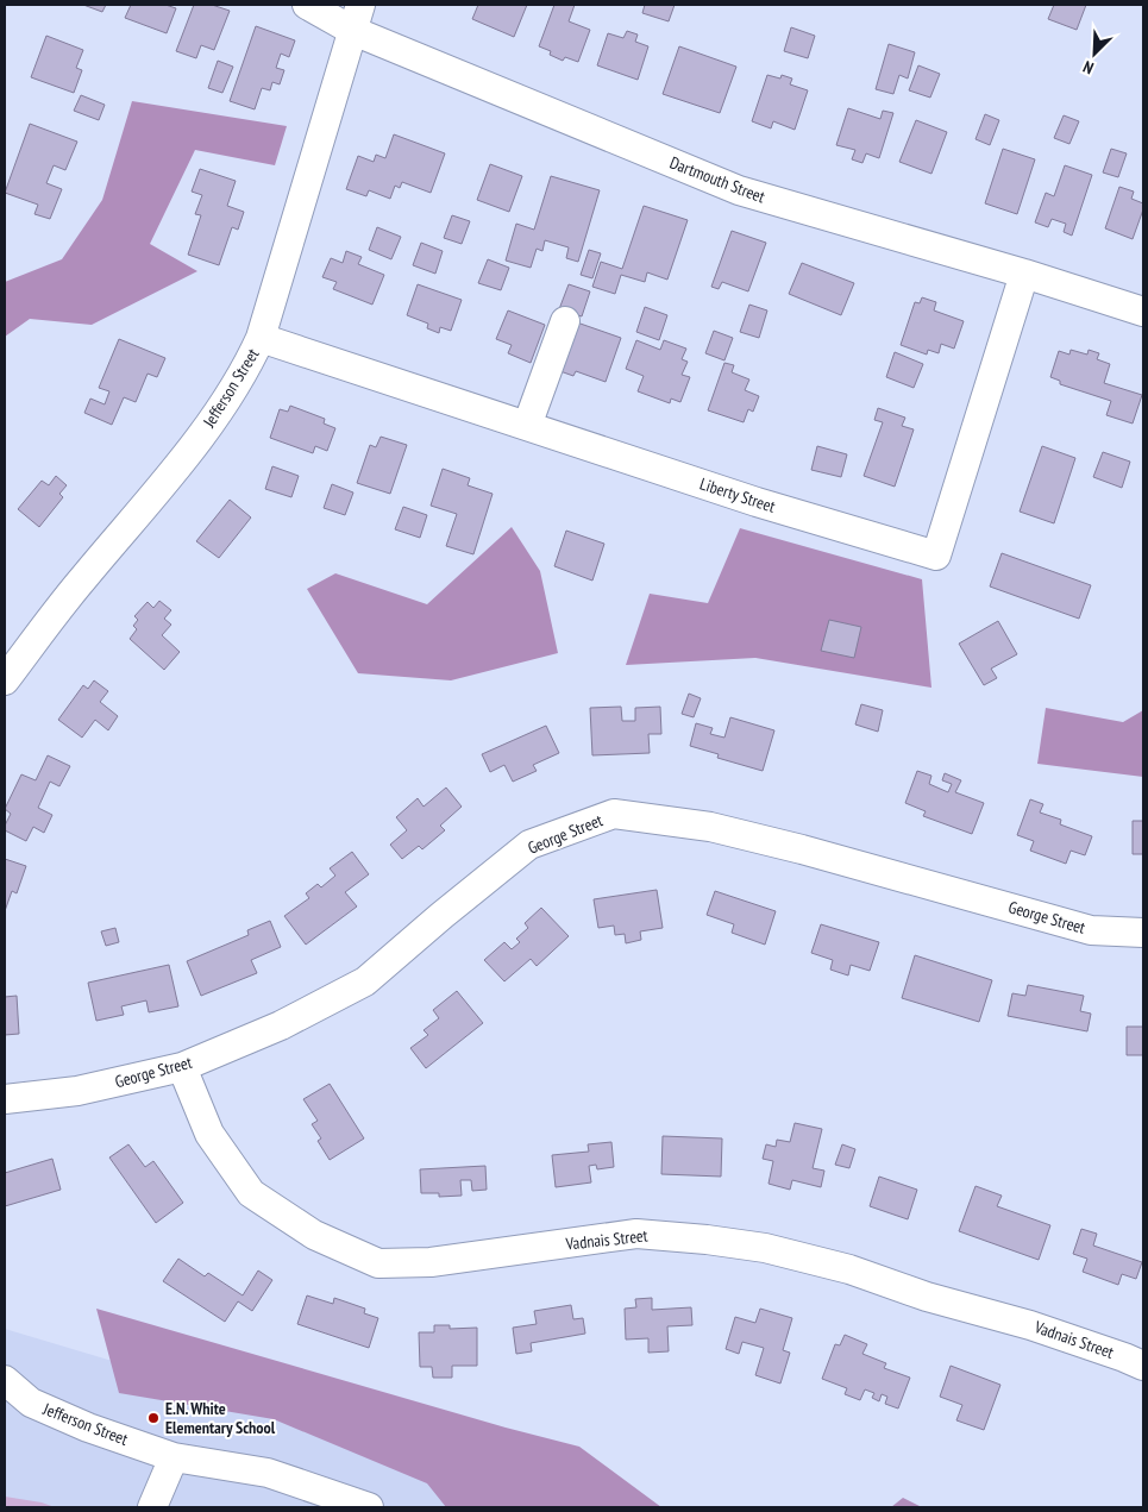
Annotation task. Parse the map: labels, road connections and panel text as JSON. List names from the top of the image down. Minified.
{"streets":{"street":["Dartmouth Street","Jefferson Street","Liberty Street","George Street","Vadnais Street"]},"crossings":[["Dartmouth Street","Jefferson Street"],["Dartmouth Street","Liberty Street"],["Jefferson Street","Liberty Street"],["George Street","Vadnais Street"]],"places":["E.N. White Elementary School"],"north":"bottom left"}
